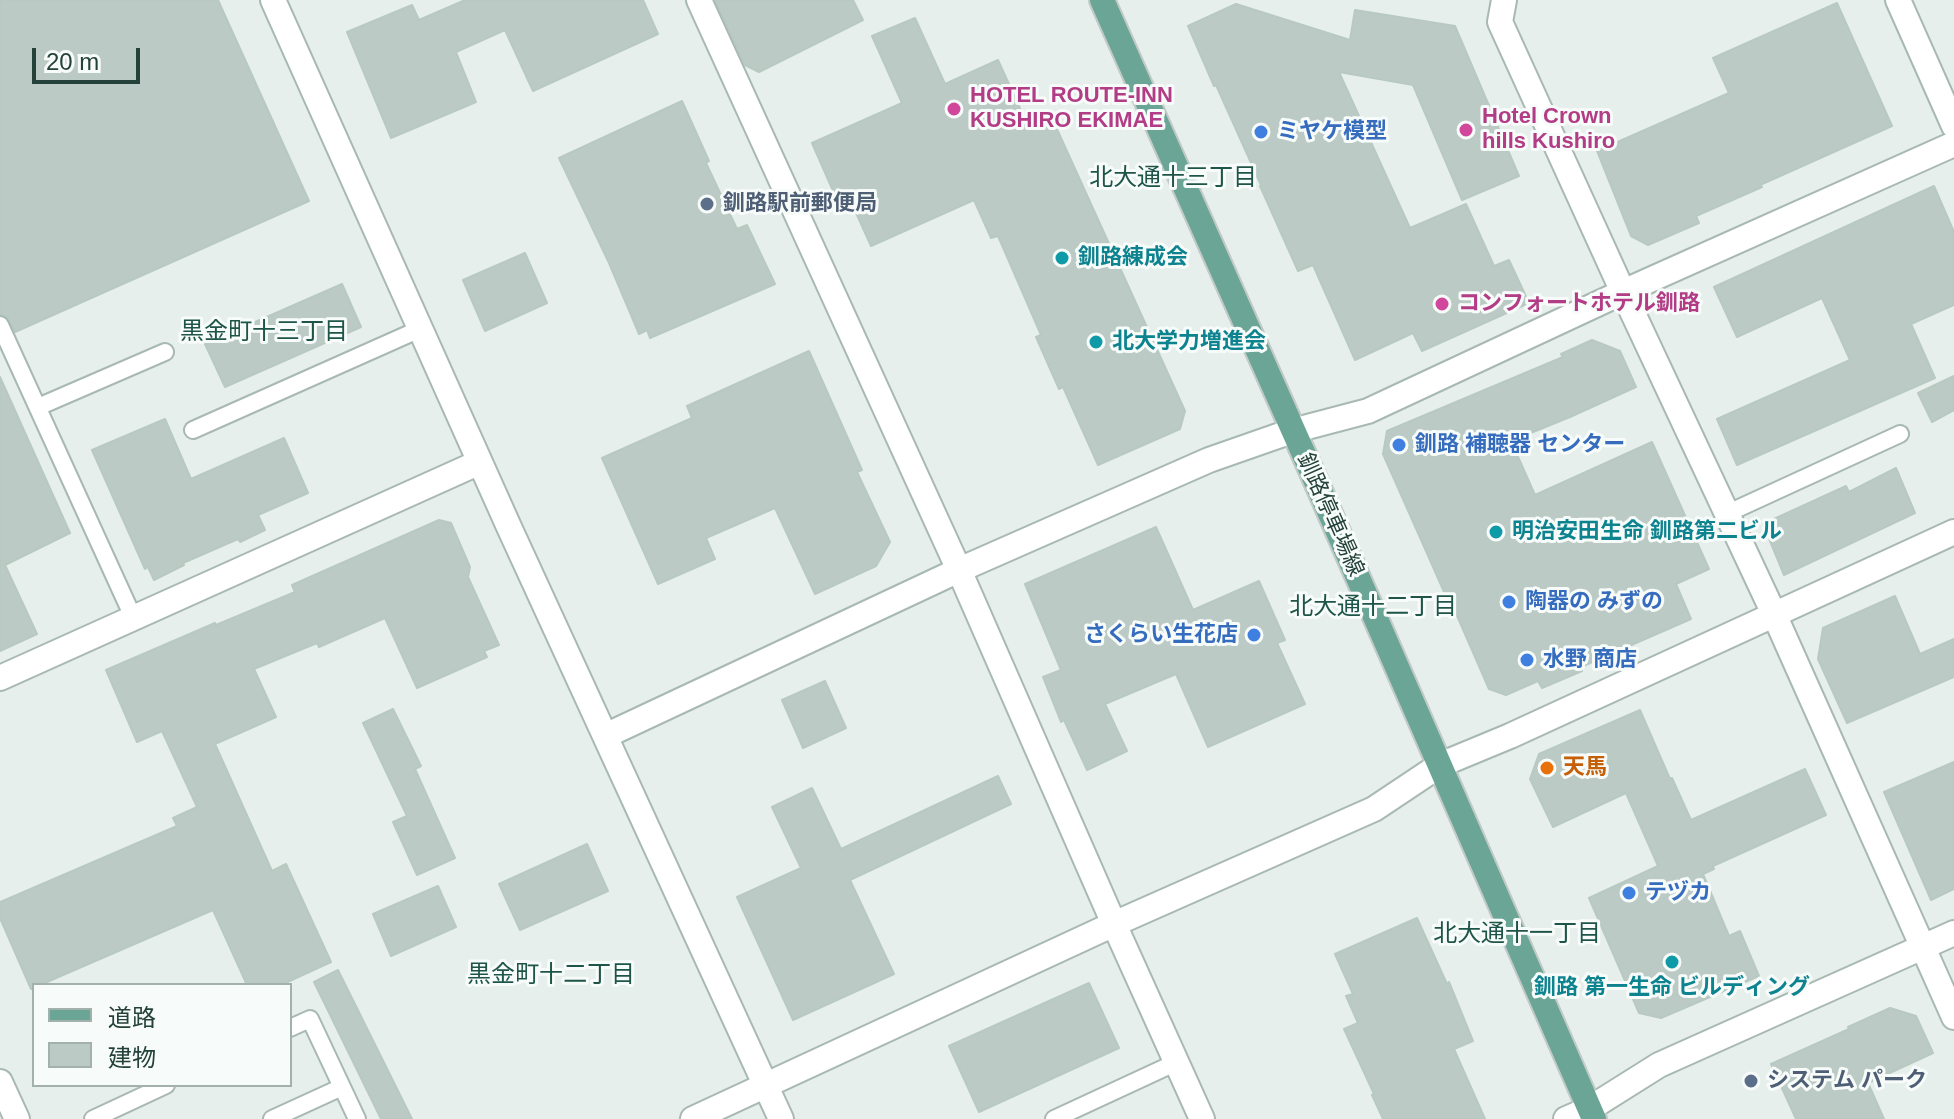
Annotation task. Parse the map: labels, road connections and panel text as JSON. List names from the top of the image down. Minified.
{"streets":{"main road":["釧路停車場線"]},"districts":["北大通十三丁目","黒金町十三丁目","北大通十二丁目","北大通十一丁目","黒金町十二丁目"],"places":["HOTEL ROUTE-INN KUSHIRO EKIMAE","Hotel Crown hills Kushiro","ミヤケ模型","釧路駅前郵便局","釧路練成会","コンフォートホテル釧路","北大学力増進会","釧路 補聴器 センター","明治安田生命 釧路第二ビル","陶器の みずの","さくらい生花店","水野 商店","天馬","テヅカ","釧路 第一生命 ビルディング","システム パーク"],"legend":["道路","建物"],"scale_bar":"20 m"}
